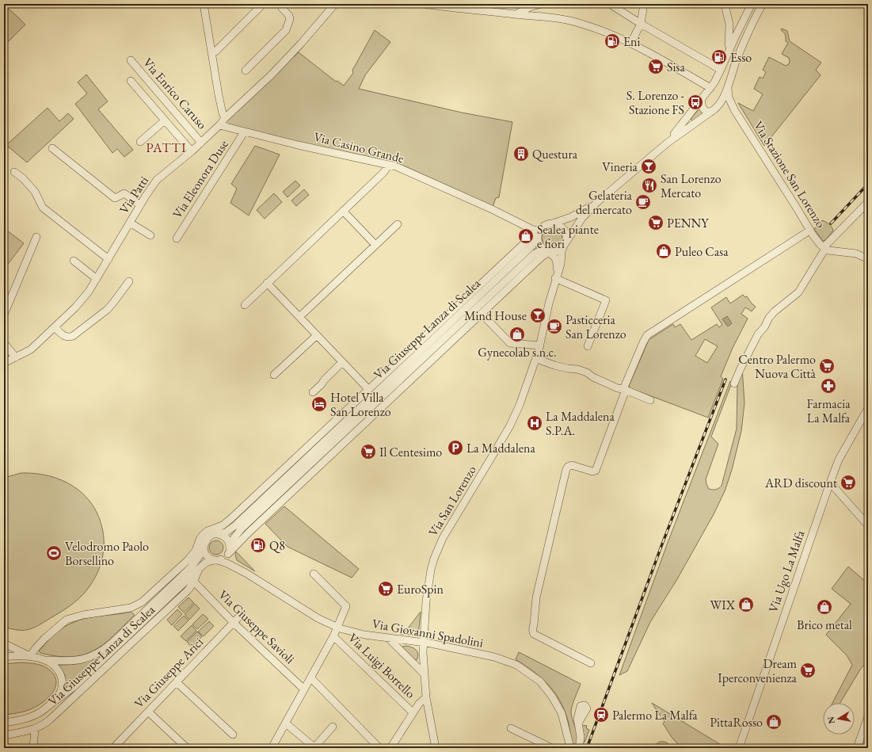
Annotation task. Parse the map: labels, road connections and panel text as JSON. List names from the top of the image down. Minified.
{"streets":{"street":["Via Enrico Caruso","Via Casino Grande","Via Stazione San Lorenzo","Via Eleonora Duse","Via Patti","Via Giuseppe Lanza di Scalea","Via San Lorenzo","Via Ugo La Malfa","Via Giuseppe Savioli","Via Giovanni Spadolini","Via Luigi Borrello","Via Giuseppe Arici"]},"crossings":[["Via Enrico Caruso","Via Patti"],["Via Casino Grande","Via Eleonora Duse"],["Via Casino Grande","Via Patti"],["Via Casino Grande","Via Giuseppe Lanza di Scalea"],["Via Casino Grande","Via San Lorenzo"],["Via Giuseppe Lanza di Scalea","Via San Lorenzo"],["Via Giuseppe Lanza di Scalea","Via Giuseppe Savioli"],["Via Giuseppe Lanza di Scalea","Via Giovanni Spadolini"],["Via San Lorenzo","Via Giovanni Spadolini"],["Via Giuseppe Savioli","Via Giuseppe Arici"]],"districts":["PATTI"],"places":{"fuel station":["Eni","Esso","Q8"],"supermarket":["Sisa","PENNY","Centro Palermo Nuova Città","Il Centesimo","ARD discount","EuroSpin","Dream Iperconvenienza"],"bus stop":["S. Lorenzo - Stazione FS"],"building":["Questura"],"bar":["Vineria","Mind House"],"restaurant":["San Lorenzo Mercato"],"cafe":["Gelateria del mercato","Pasticceria San Lorenzo"],"shop":["Sealea piante e fiori","Puleo Casa","Gynecolab s.n.c.","WIX","Brico metal","PittaRosso"],"pharmacy":["Farmacia La Malfa"],"hotel":["Hotel Villa San Lorenzo"],"hospital":["La Maddalena S.P.A."],"parking":["La Maddalena"],"sports":["Velodromo Paolo Borsellino"],"station":["Palermo La Malfa"]},"north":"left"}
